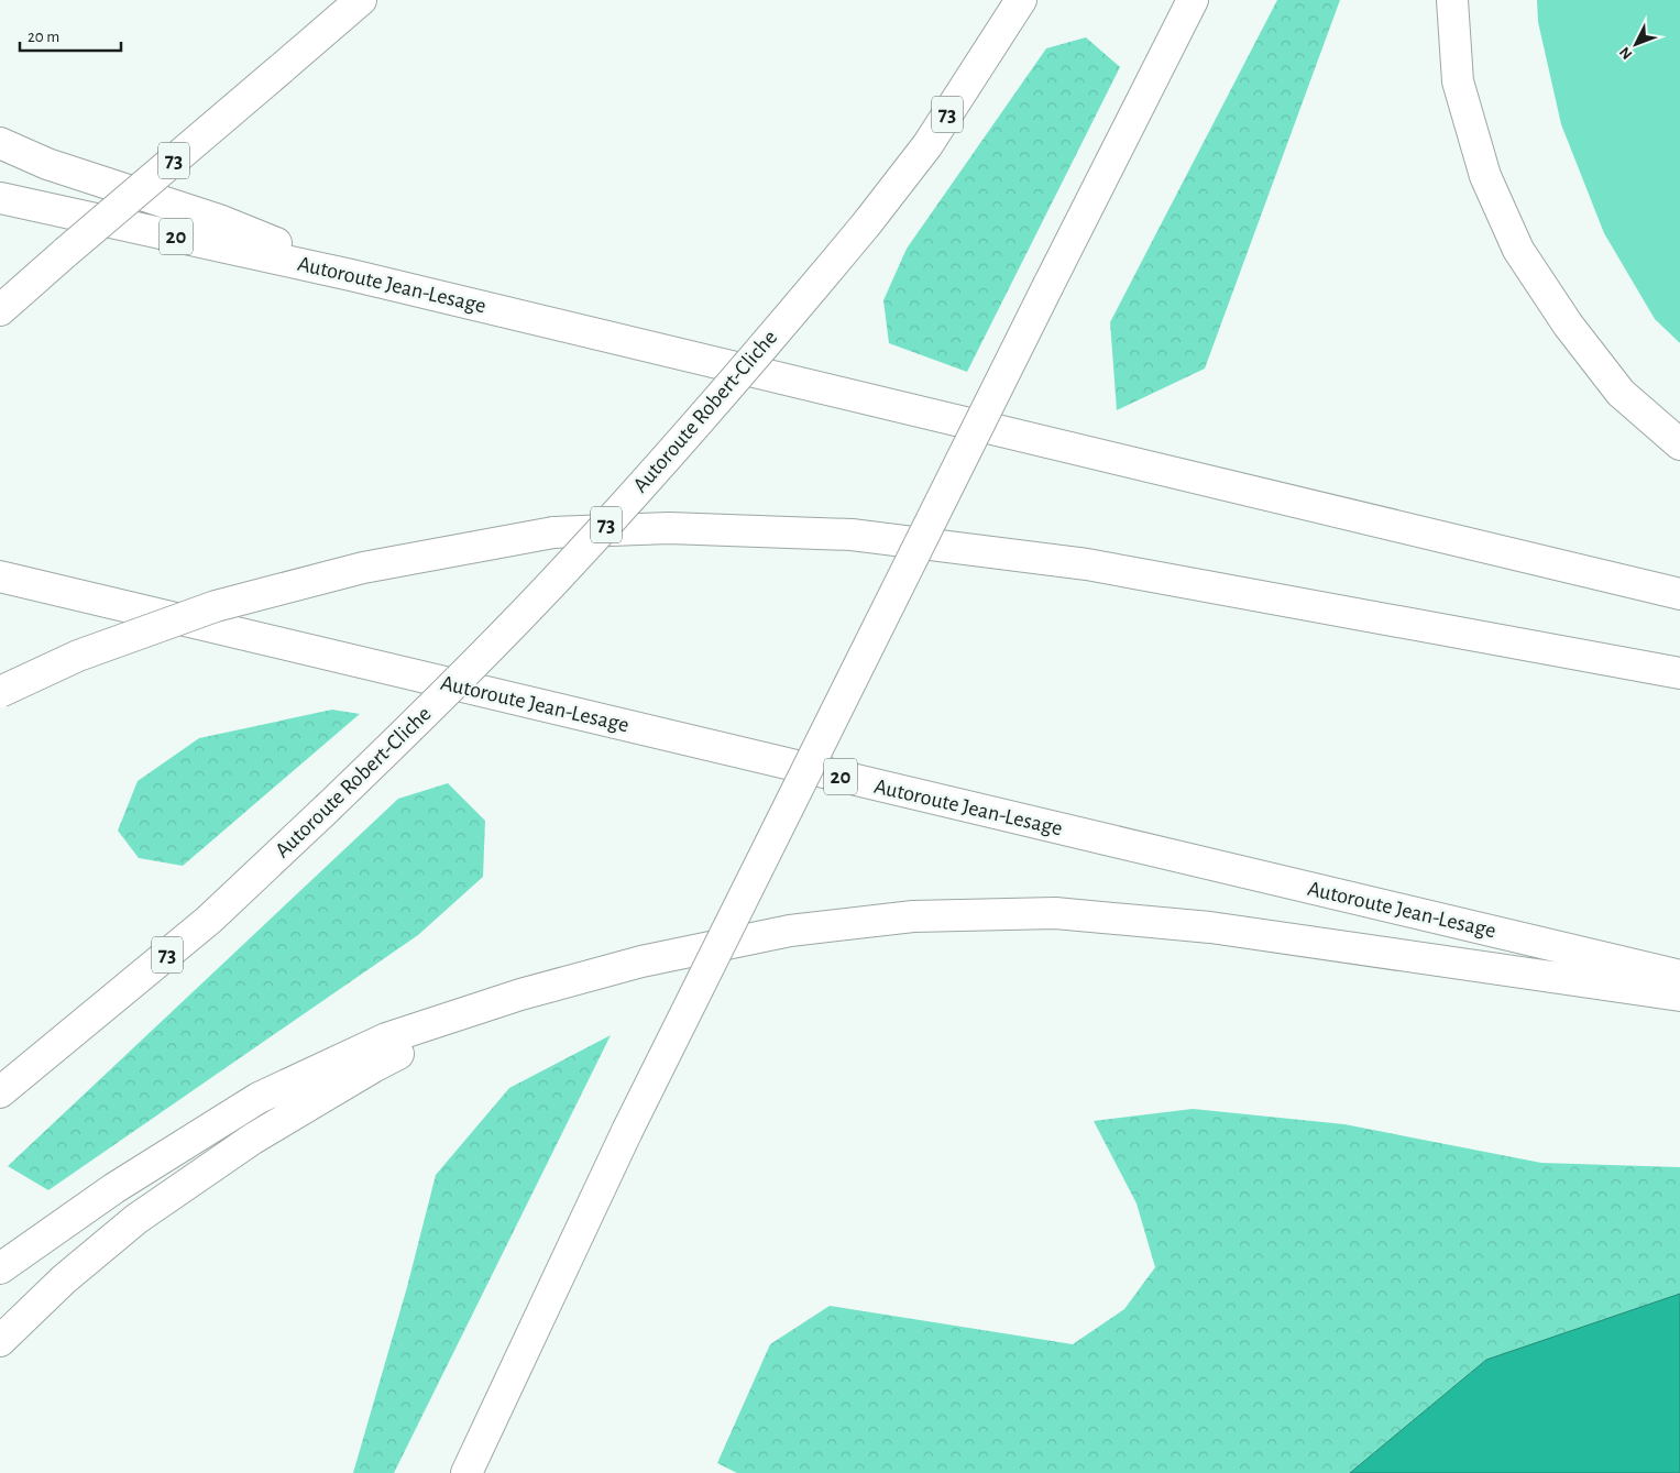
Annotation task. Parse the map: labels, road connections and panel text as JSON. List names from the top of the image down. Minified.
{"streets":{"highway":["73","20","Autoroute Jean-Lesage","Autoroute Robert-Cliche"]},"scale_bar":"20 m","north":"bottom left"}
